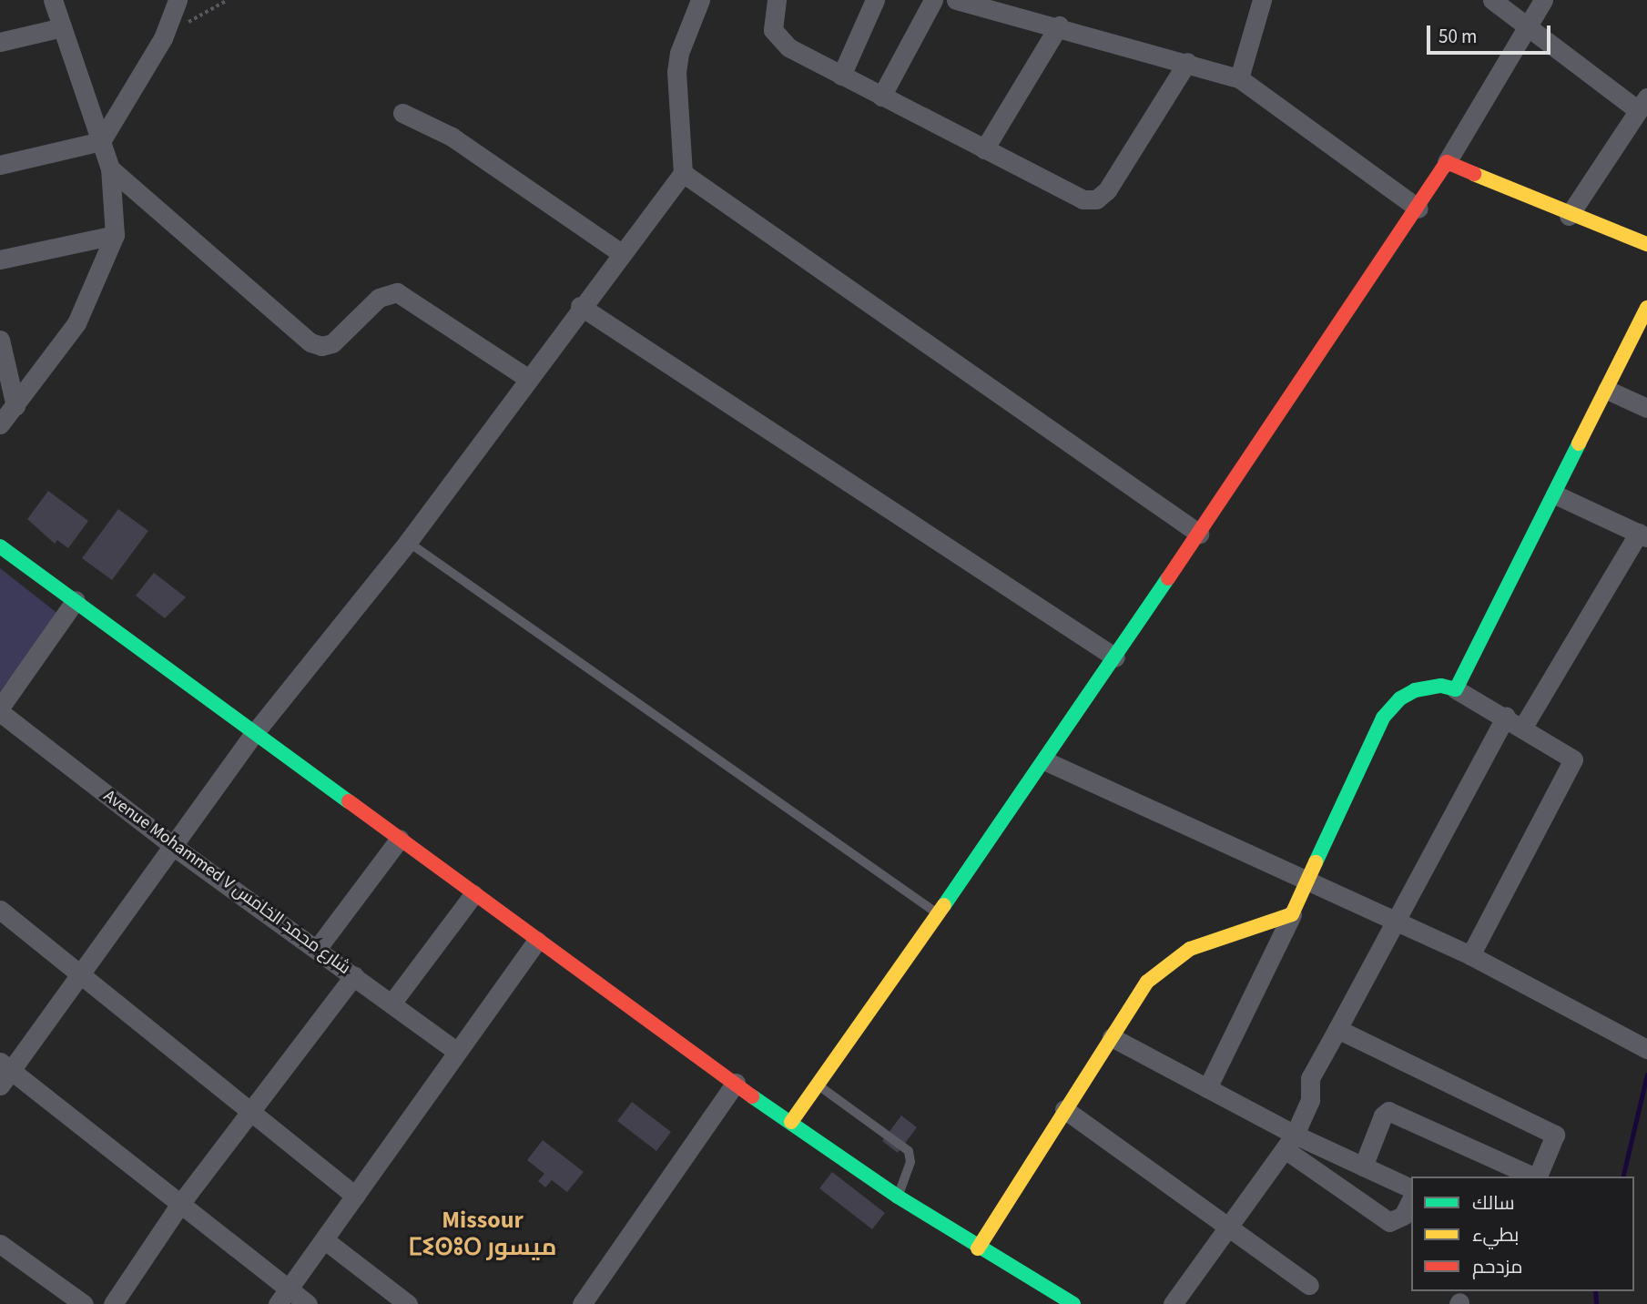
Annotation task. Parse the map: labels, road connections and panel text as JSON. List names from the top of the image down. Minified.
{"streets":{"street":["Avenue Mohammed V شارع محمد الخامس"]},"districts":["Missour ⵎⵉⵙⵓⵔ ميسور"],"legend":["سالك","بطيء","مزدحم"],"scale_bar":"50 m"}
